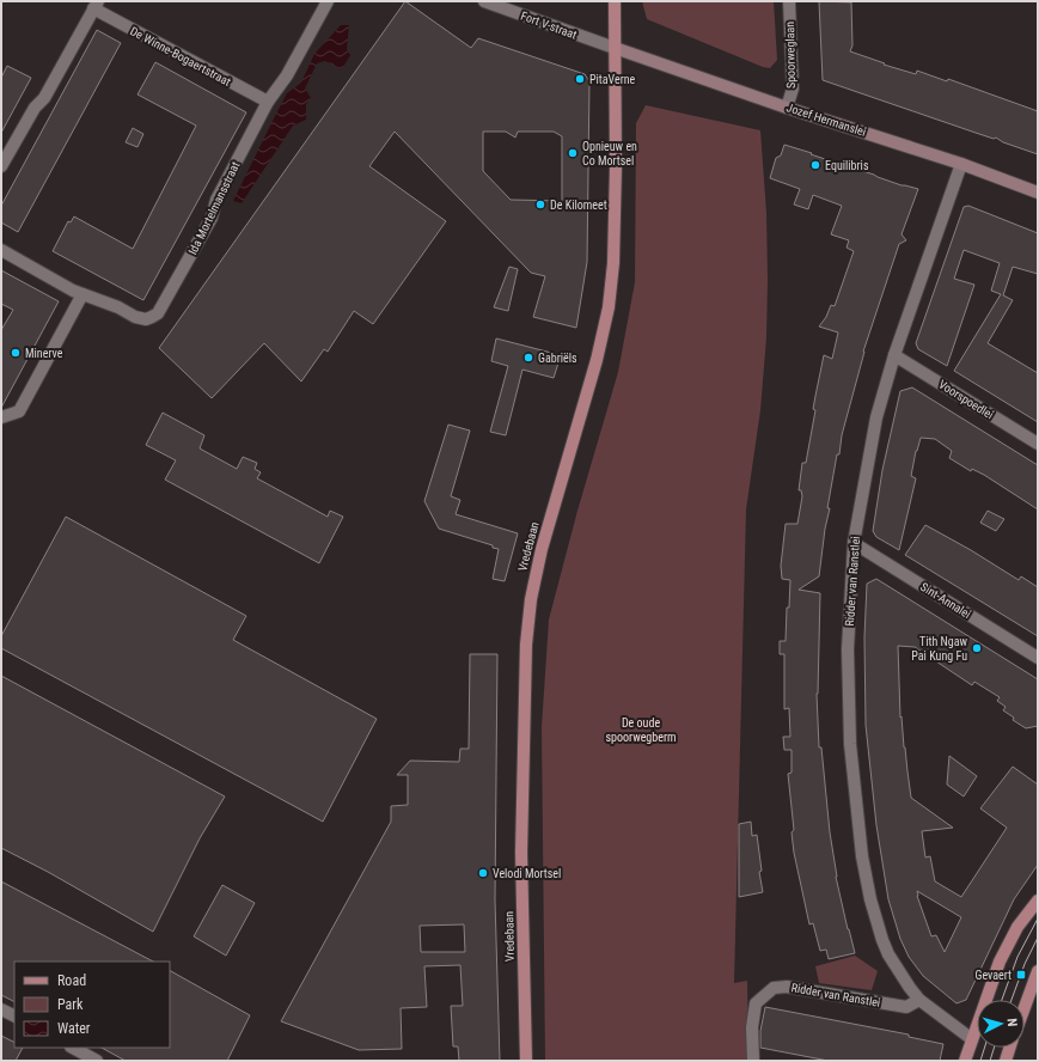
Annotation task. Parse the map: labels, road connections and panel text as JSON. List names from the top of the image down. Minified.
{"streets":{"main road":["Vredebaan"],"street":["Fort V-straat","Spoorweglaan","De Winne-Bogaertstraat","Jozef Hermanslei","Ida Mortelmansstraat","Voorspoedlei","Ridder van Ranstlei","Sint-Annalei"]},"crossings":[["Fort V-straat","Jozef Hermanslei"],["Fort V-straat","Vredebaan"],["Spoorweglaan","Jozef Hermanslei"],["De Winne-Bogaertstraat","Ida Mortelmansstraat"],["Jozef Hermanslei","Vredebaan"],["Jozef Hermanslei","Ridder van Ranstlei"],["Voorspoedlei","Ridder van Ranstlei"],["Ridder van Ranstlei","Sint-Annalei"]],"parks":["De oude spoorwegberm"],"places":{"other":["PitaVerne","Opnieuw en Co Mortsel","Equilibris","De Kilomeet","Minerve","Gabriëls","Tith Ngaw Pai Kung Fu","Velodi Mortsel"],"transit":["Gevaert"]},"legend":["Road","Park","Water"],"north":"right"}
